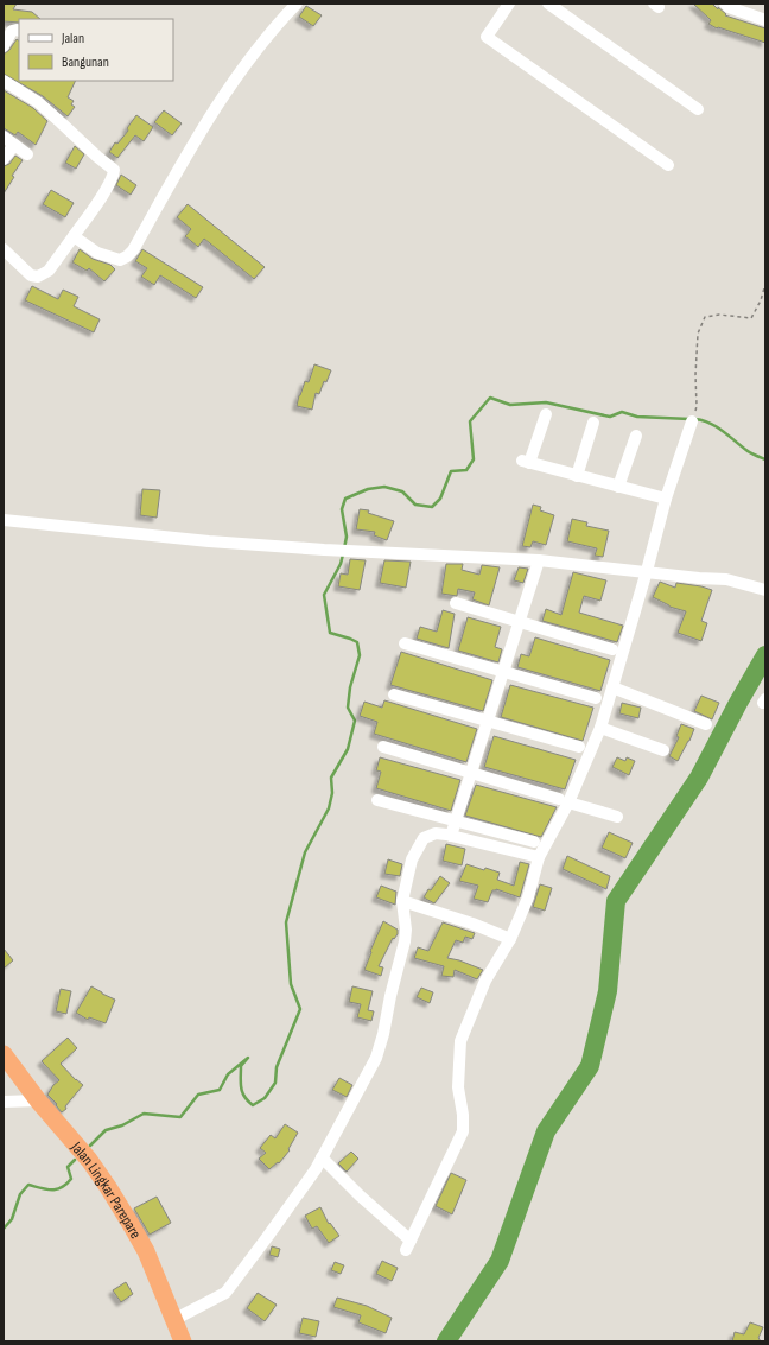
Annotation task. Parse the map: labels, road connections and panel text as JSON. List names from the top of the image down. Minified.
{"streets":{"highway":["Jalan Lingkar Parepare"]},"legend":["Jalan","Bangunan"]}
